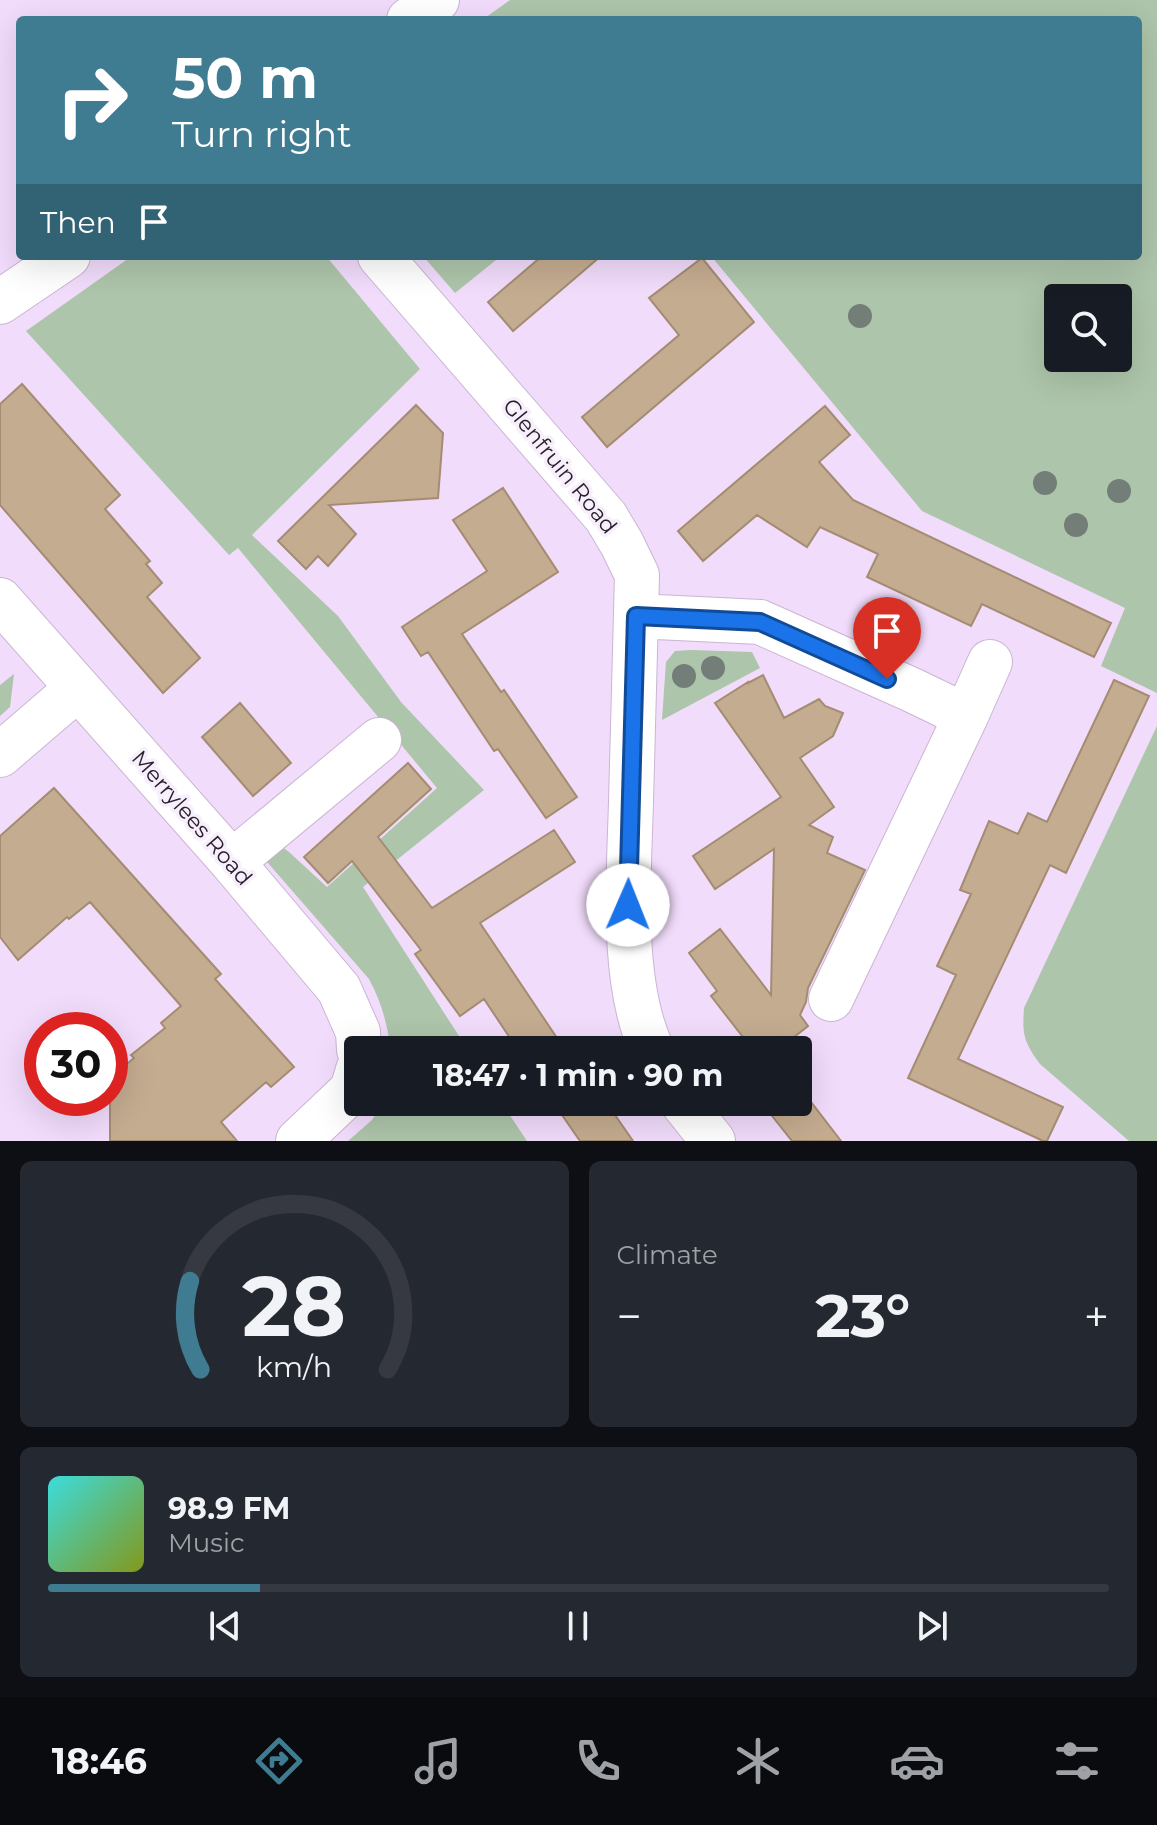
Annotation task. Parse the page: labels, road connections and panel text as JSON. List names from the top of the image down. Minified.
{"streets":{"street":["Glenfruin Road","Merrylees Road"]},"page":{"turn":["50 m","Turn right"],"then":"Then","limit":"30","trip":"18:47 · 1 min · 90 m","tile":"Climate","heat":["−","23°","+"],"song":["98.9 FM","Music"],"tabs":"18:46","gauge":["28","km/h"]}}
